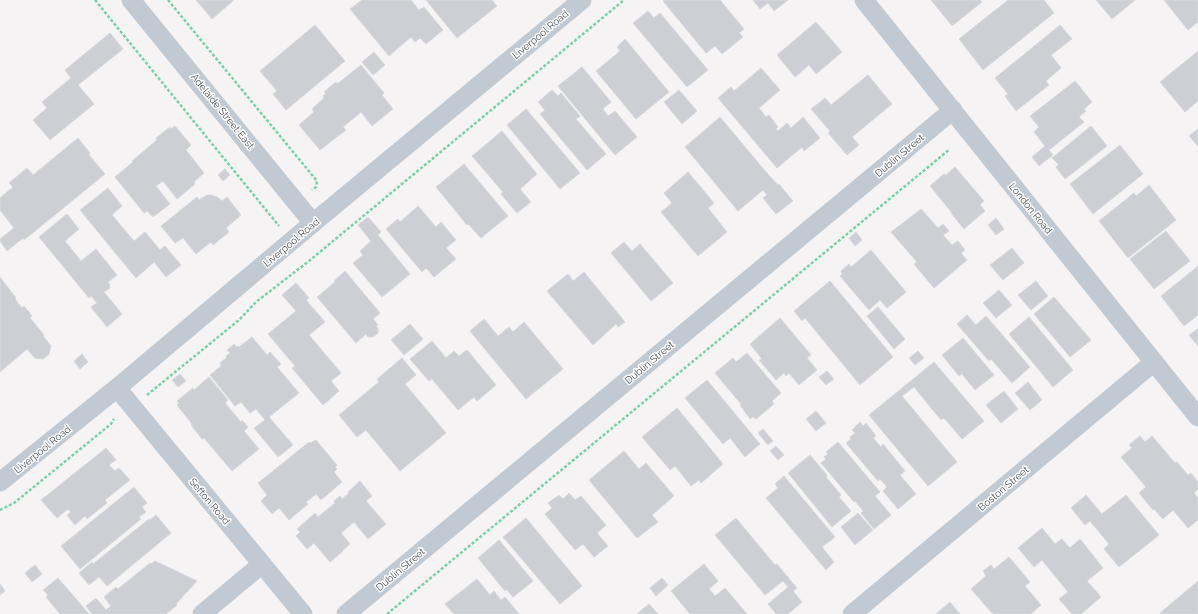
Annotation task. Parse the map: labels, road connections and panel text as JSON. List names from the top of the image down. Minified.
{"streets":{"street":["Liverpool Road","Adelaide Street East","Dublin Street","London Road","Boston Street","Sefton Road"]},"crossings":[["Liverpool Road","Adelaide Street East"],["Liverpool Road","Sefton Road"],["Dublin Street","London Road"],["London Road","Boston Street"]]}
